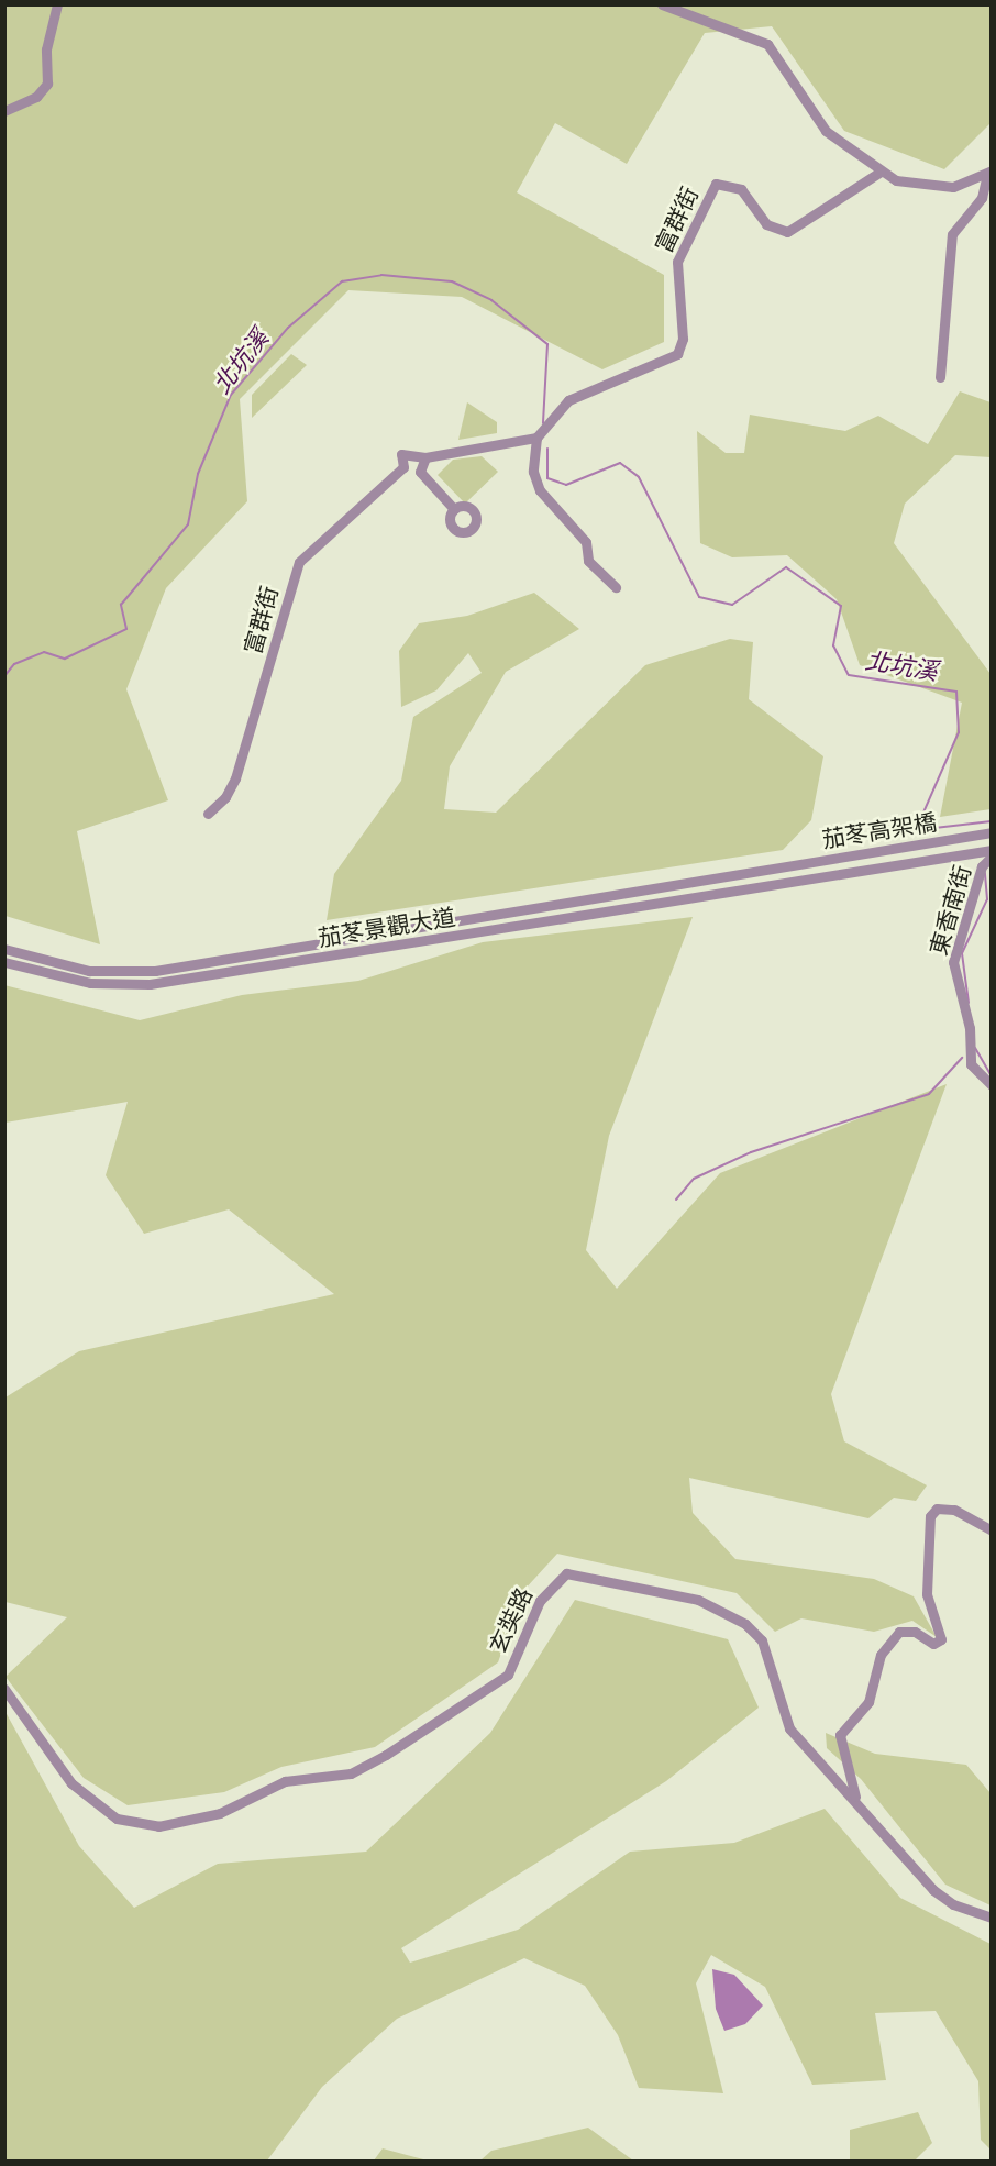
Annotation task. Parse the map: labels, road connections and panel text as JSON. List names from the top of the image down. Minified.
{"streets":{"street":["富群街","茄苳高架橋","東香南街","茄苳景觀大道","玄奘路"]},"crossings":[["茄苳高架橋","茄苳景觀大道"]],"water":["北坑溪"]}
